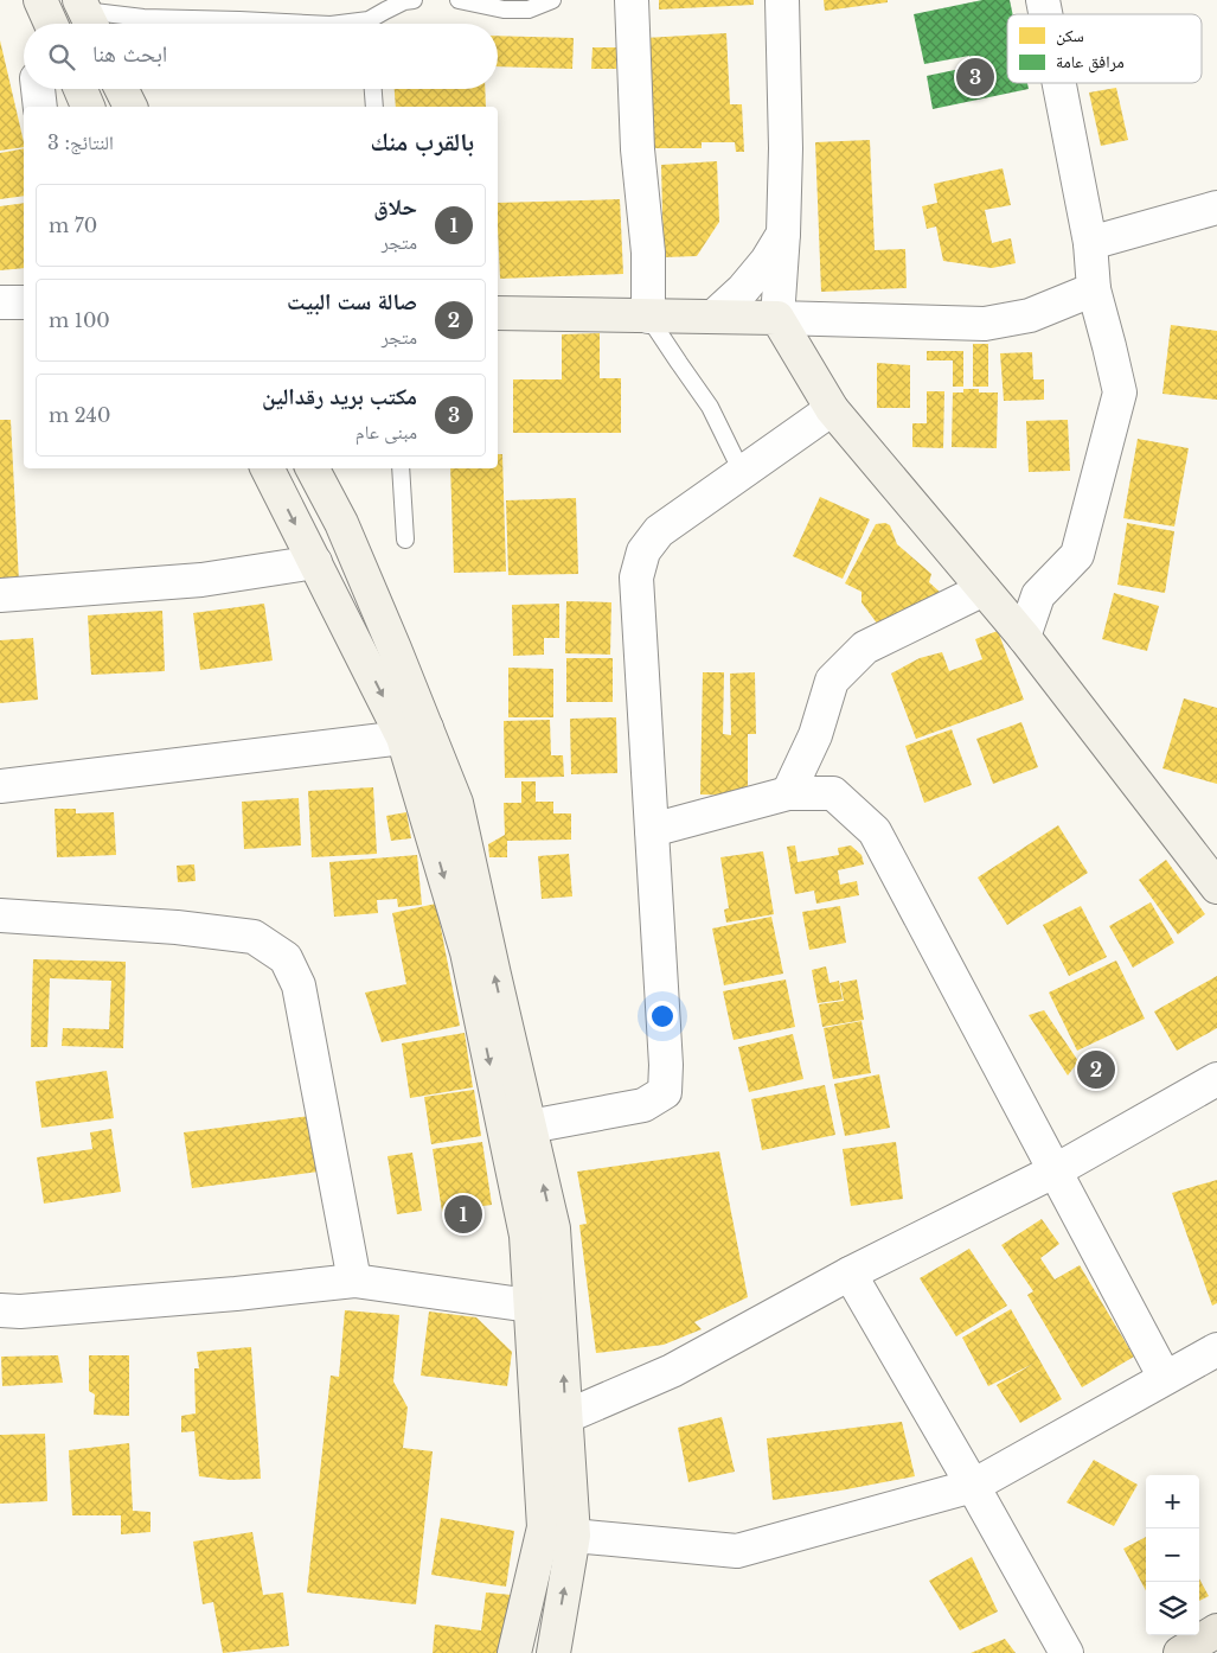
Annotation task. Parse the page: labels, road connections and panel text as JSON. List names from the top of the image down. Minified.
{"legend":["سكن","مرافق عامة"],"page":{"search":"ابحث هنا","pins":["3","2","1"],"heading":["بالقرب منك","النتائج: 3"],"list":[{"mark":"1","name":"حلاق","note":"متجر","value":"70 m"},{"mark":"2","name":"صالة ست البيت","note":"متجر","value":"100 m"},{"mark":"3","name":"مكتب بريد رقدالين","note":"مبنى عام","value":"240 m"}],"map_buttons":["+","−"]}}
